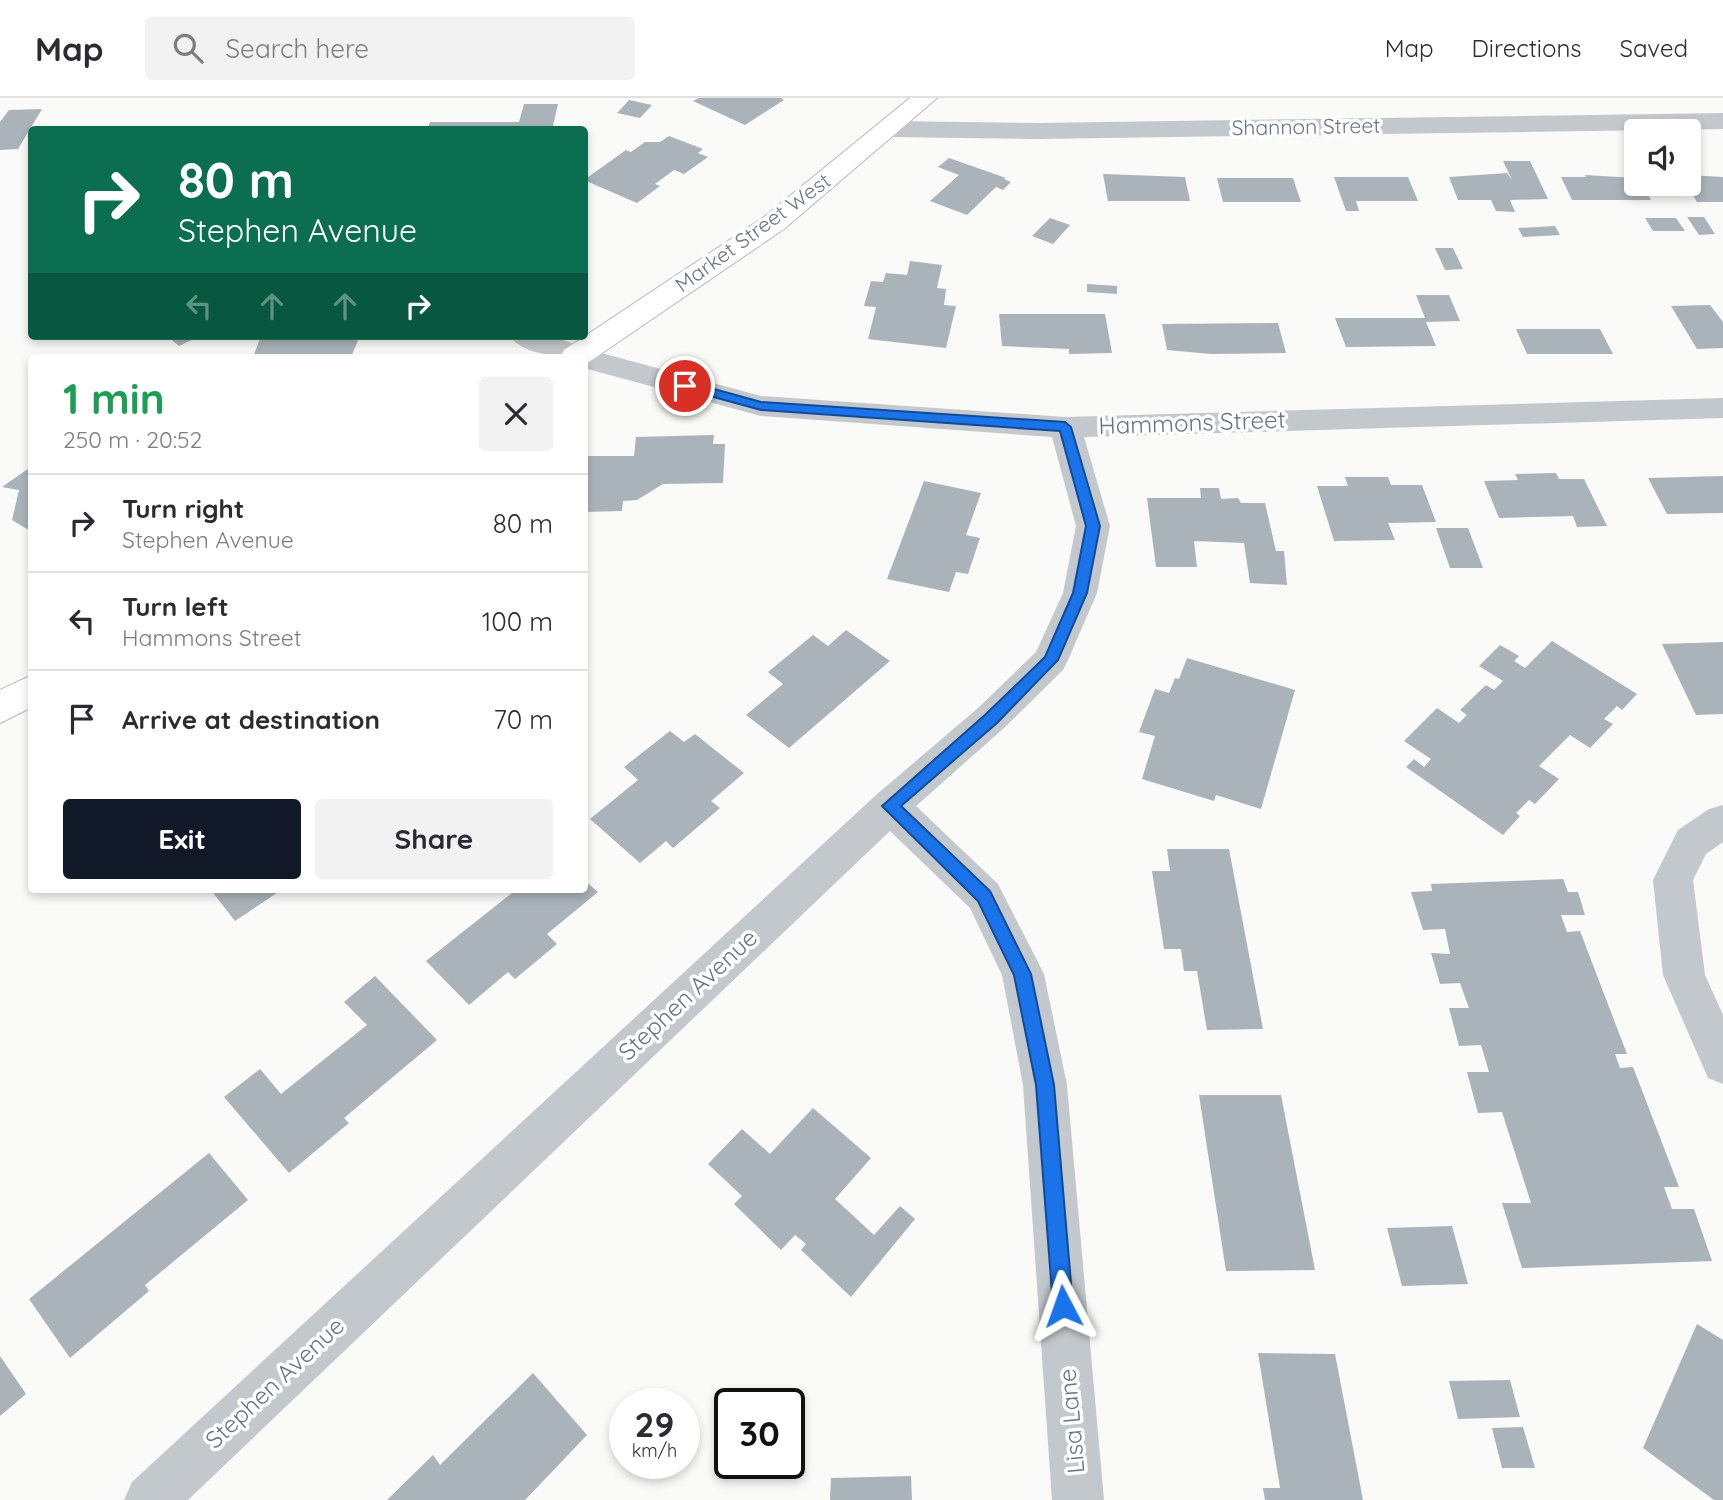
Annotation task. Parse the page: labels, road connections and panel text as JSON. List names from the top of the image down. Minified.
{"streets":{"main road":["Market Street West"],"street":["Shannon Street","Hammons Street","Stephen Avenue","Lisa Lane"]},"crossings":[["Shannon Street","Market Street West"],["Hammons Street","Stephen Avenue"],["Stephen Avenue","Lisa Lane"]],"page":{"header":"Map","search":"Search here","nav":["Map","Directions","Saved"],"turn":["80 m","Stephen Avenue"],"heading":["1 min","250 m · 20:52"],"list":[{"name":"Turn right","note":"Stephen Avenue","value":"80 m"},{"name":"Turn left","note":"Hammons Street","value":"100 m"},{"name":"Arrive at destination","value":"70 m"}],"buttons":["Exit","Share"],"speed":"29 km/h","limit":"30"}}
